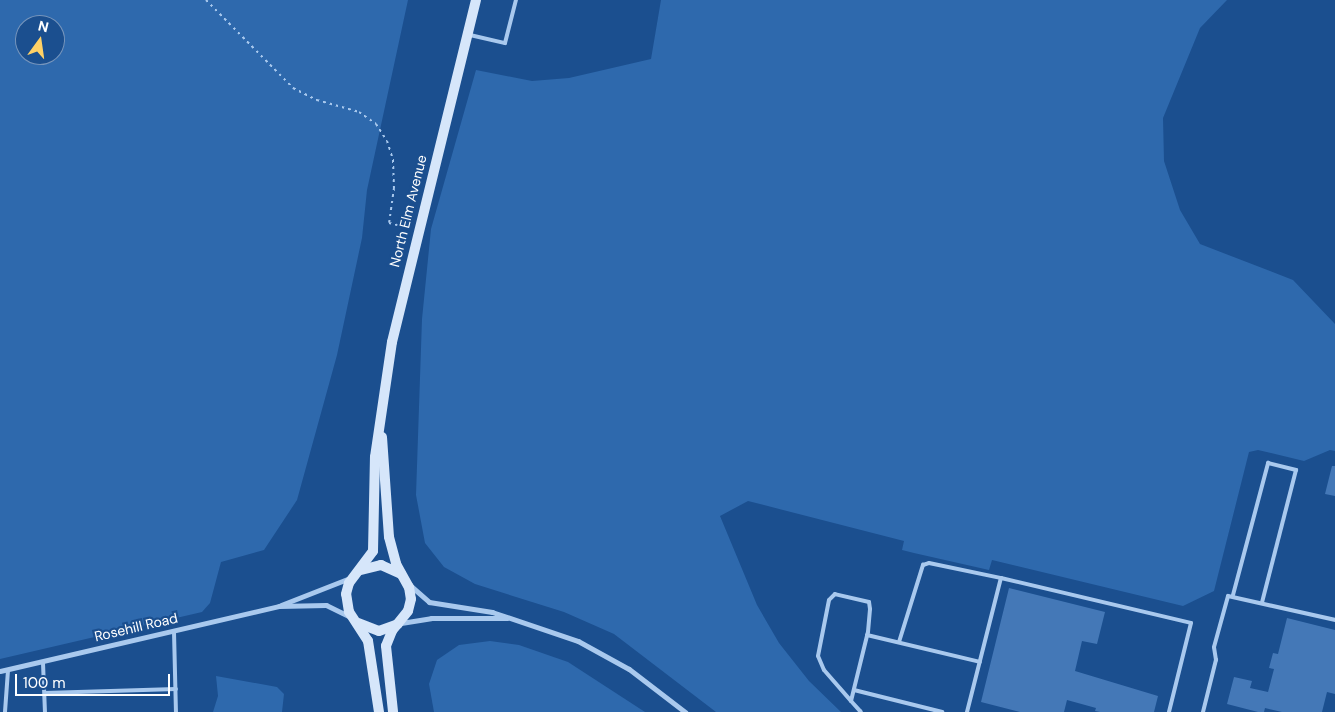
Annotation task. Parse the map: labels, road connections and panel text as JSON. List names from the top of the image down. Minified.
{"streets":{"main road":["North Elm Avenue","Rosehill Road"]},"crossings":[["North Elm Avenue","Rosehill Road"]],"scale_bar":"100 m","north":"top"}
